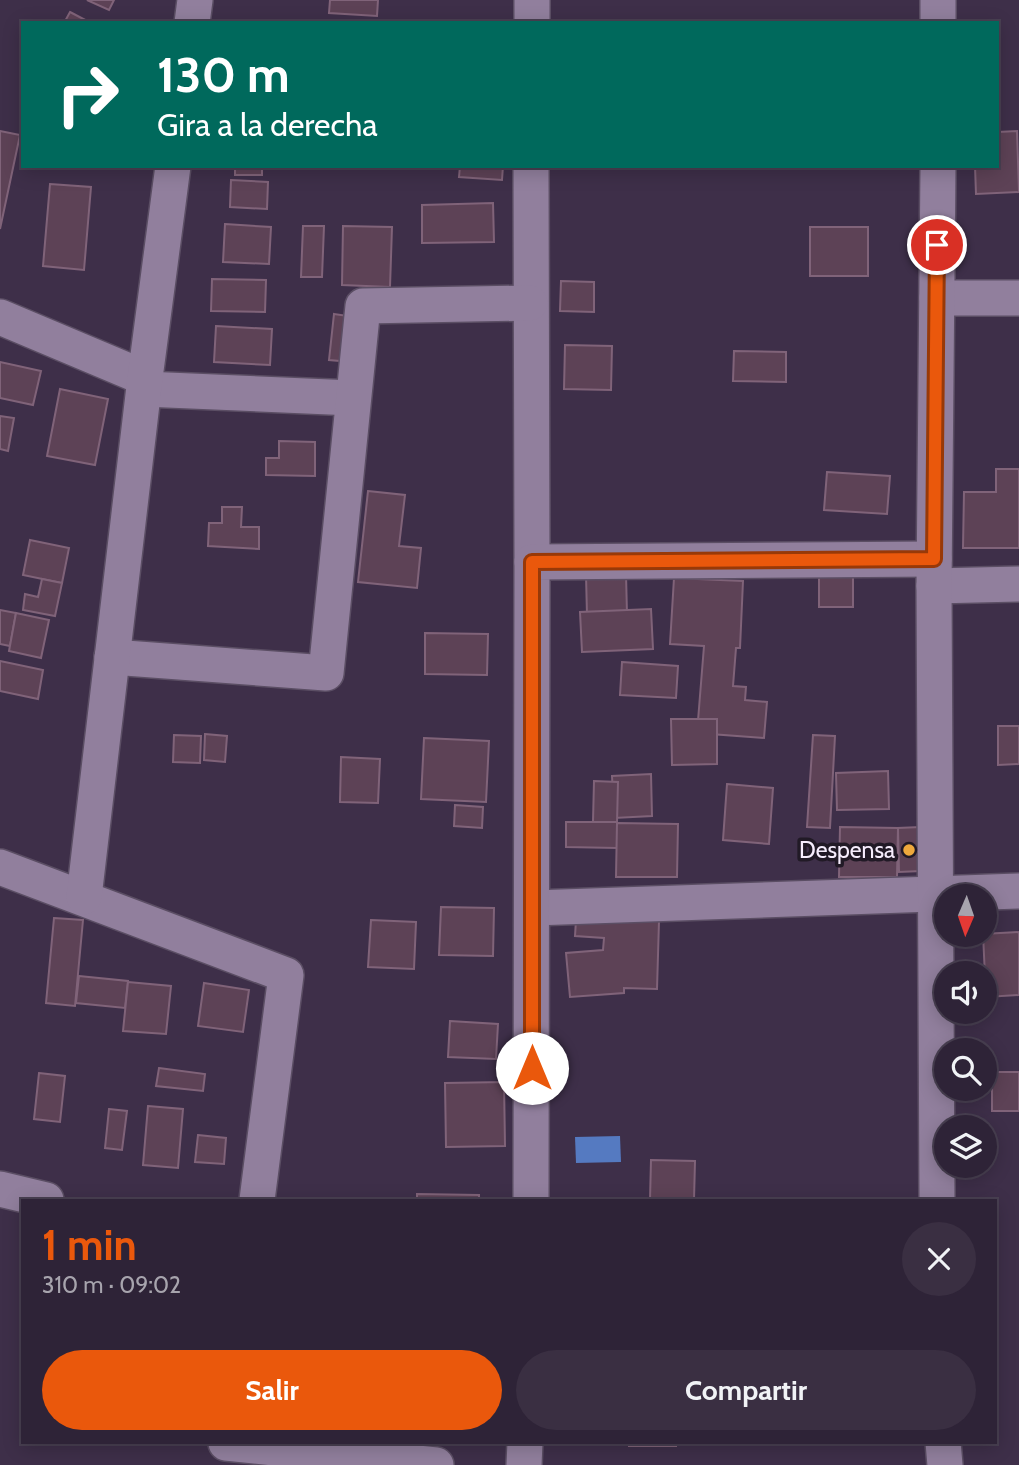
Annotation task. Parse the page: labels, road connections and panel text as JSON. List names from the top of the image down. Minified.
{"places":["Despensa"],"north":"bottom","page":{"turn":["130 m","Gira a la derecha"],"heading":["1 min","310 m · 09:02"],"buttons":["Salir","Compartir"]}}
